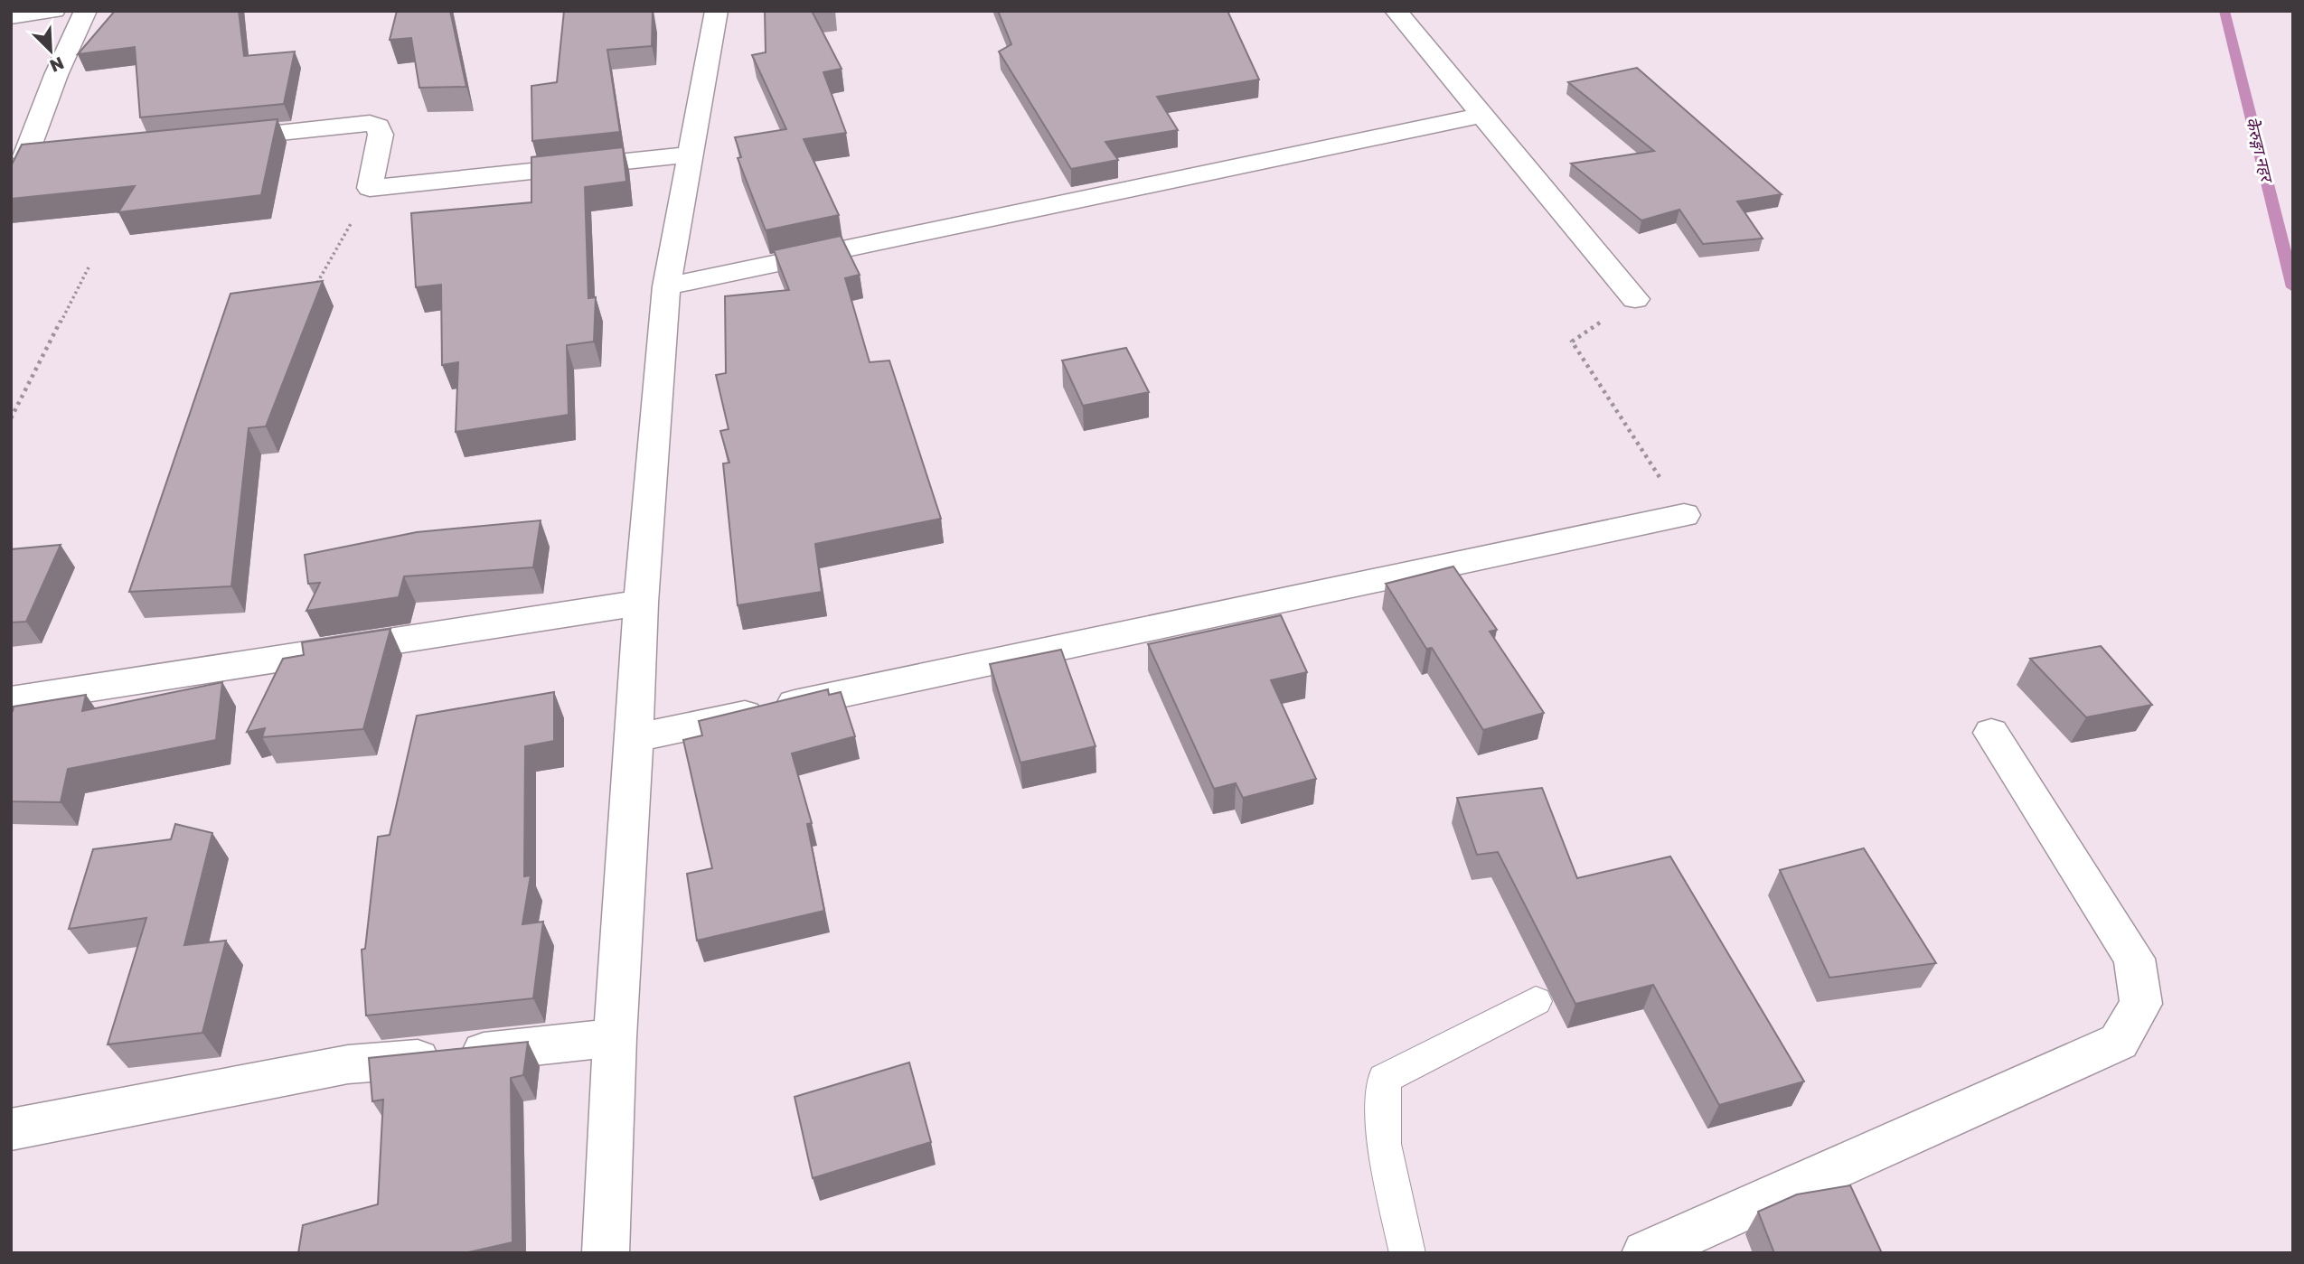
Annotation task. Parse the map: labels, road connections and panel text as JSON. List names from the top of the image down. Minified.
{"water":["केेरुङ्गा नहर"],"north":"bottom right"}
